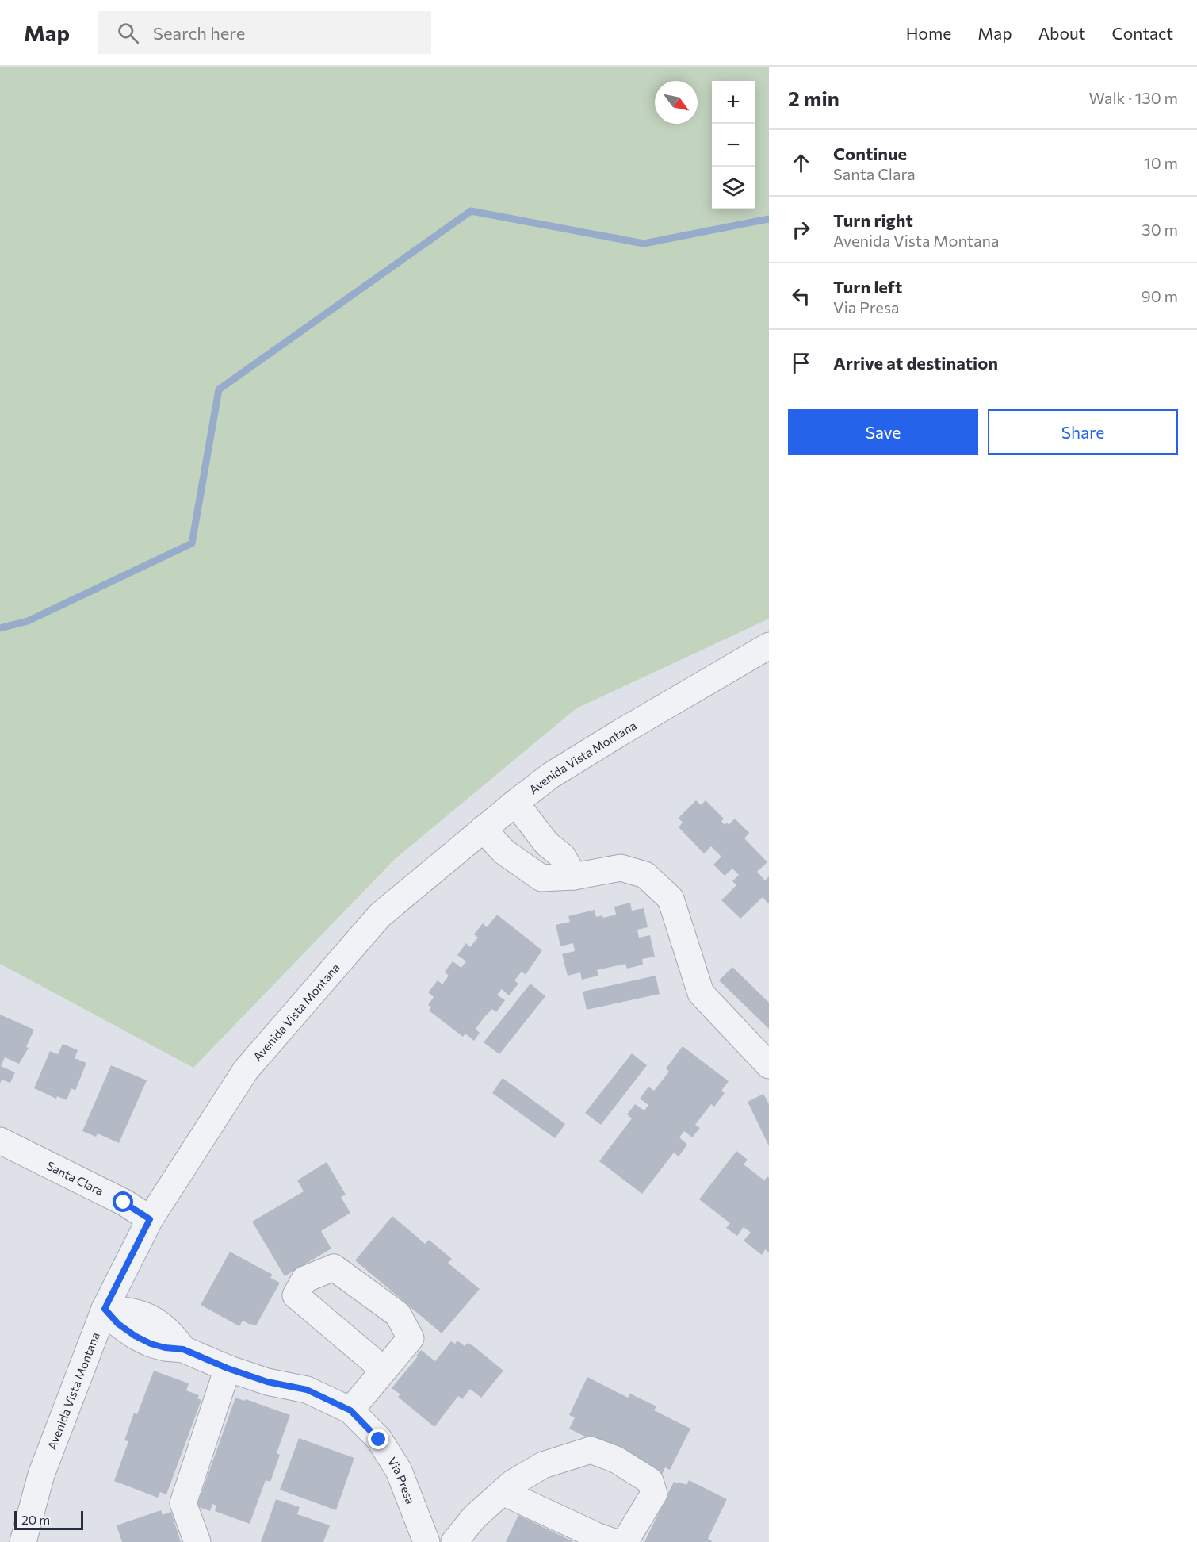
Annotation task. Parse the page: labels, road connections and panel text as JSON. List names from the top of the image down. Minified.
{"streets":{"street":["Avenida Vista Montana","Santa Clara","Via Presa"]},"crossings":[["Avenida Vista Montana","Santa Clara"],["Avenida Vista Montana","Via Presa"]],"scale_bar":"20 m","north":"bottom right","page":{"header":"Map","search":"Search here","nav":["Home","Map","About","Contact"],"heading":["2 min","Walk · 130 m"],"map_buttons":["+","−"],"list":[["Continue","Santa Clara","10 m"],["Turn right","Avenida Vista Montana","30 m"],["Turn left","Via Presa","90 m"],"Arrive at destination"],"buttons":["Save","Share"],"scale":"20 m"}}
